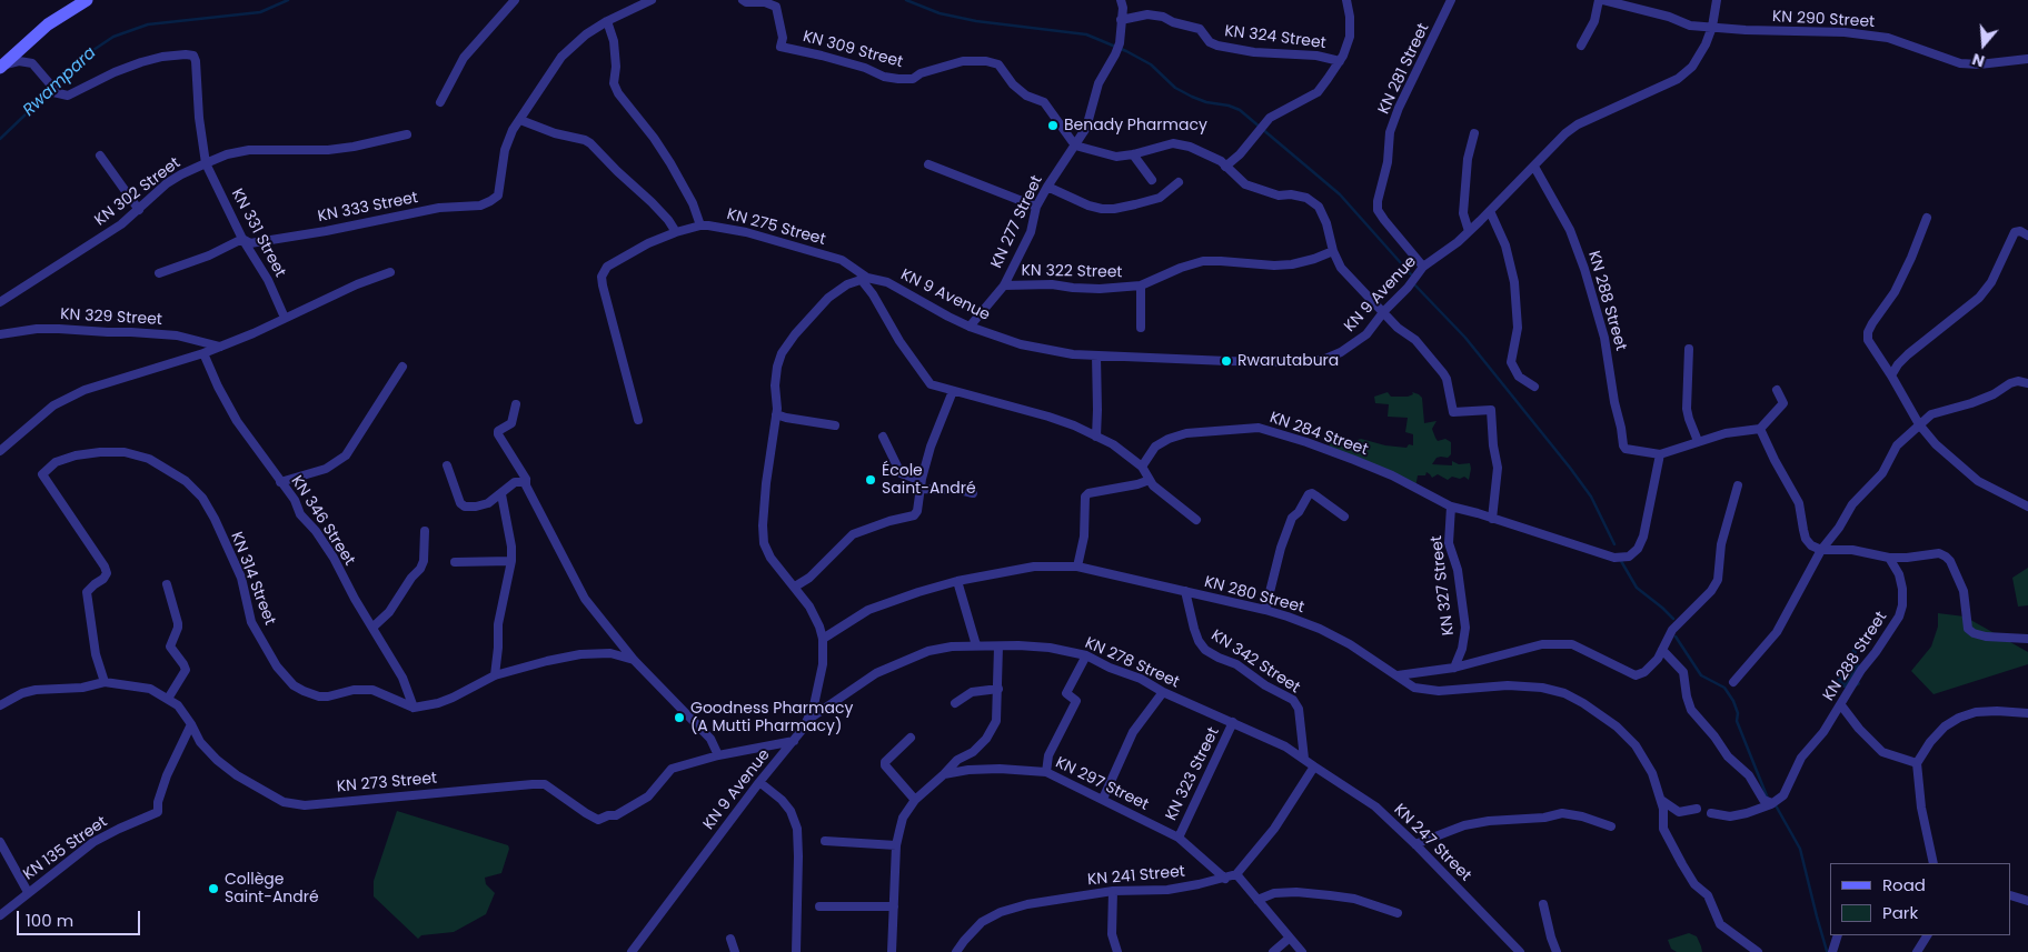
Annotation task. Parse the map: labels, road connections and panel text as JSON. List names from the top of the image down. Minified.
{"streets":{"street":["KN 290 Street","KN 324 Street","KN 309 Street","KN 281 Street","KN 302 Street","KN 333 Street","KN 277 Street","KN 275 Street","KN 331 Street","KN 322 Street","KN 9 Avenue","KN 288 Street","KN 329 Street","KN 284 Street","KN 346 Street","KN 314 Street","KN 327 Street","KN 280 Street","KN 342 Street","KN 278 Street","KN 323 Street","KN 273 Street","KN 297 Street","KN 247 Street","KN 135 Street","KN 241 Street"]},"crossings":[["KN 290 Street","KN 9 Avenue"],["KN 324 Street","KN 277 Street"],["KN 309 Street","KN 277 Street"],["KN 281 Street","KN 9 Avenue"],["KN 302 Street","KN 331 Street"],["KN 333 Street","KN 331 Street"],["KN 277 Street","KN 322 Street"],["KN 277 Street","KN 9 Avenue"],["KN 275 Street","KN 9 Avenue"],["KN 9 Avenue","KN 288 Street"],["KN 9 Avenue","KN 280 Street"],["KN 9 Avenue","KN 278 Street"],["KN 9 Avenue","KN 273 Street"],["KN 288 Street","KN 284 Street"],["KN 284 Street","KN 327 Street"],["KN 346 Street","KN 314 Street"],["KN 314 Street","KN 273 Street"],["KN 280 Street","KN 342 Street"],["KN 342 Street","KN 278 Street"],["KN 278 Street","KN 323 Street"],["KN 278 Street","KN 247 Street"],["KN 323 Street","KN 297 Street"],["KN 273 Street","KN 135 Street"],["KN 297 Street","KN 241 Street"]],"water":["Rwampara"],"places":["Benady Pharmacy","Rwarutabura","École Saint-André","Goodness Pharmacy (A Mutti Pharmacy)","Collège Saint-André"],"legend":["Road","Park"],"scale_bar":"100 m","north":"bottom"}
